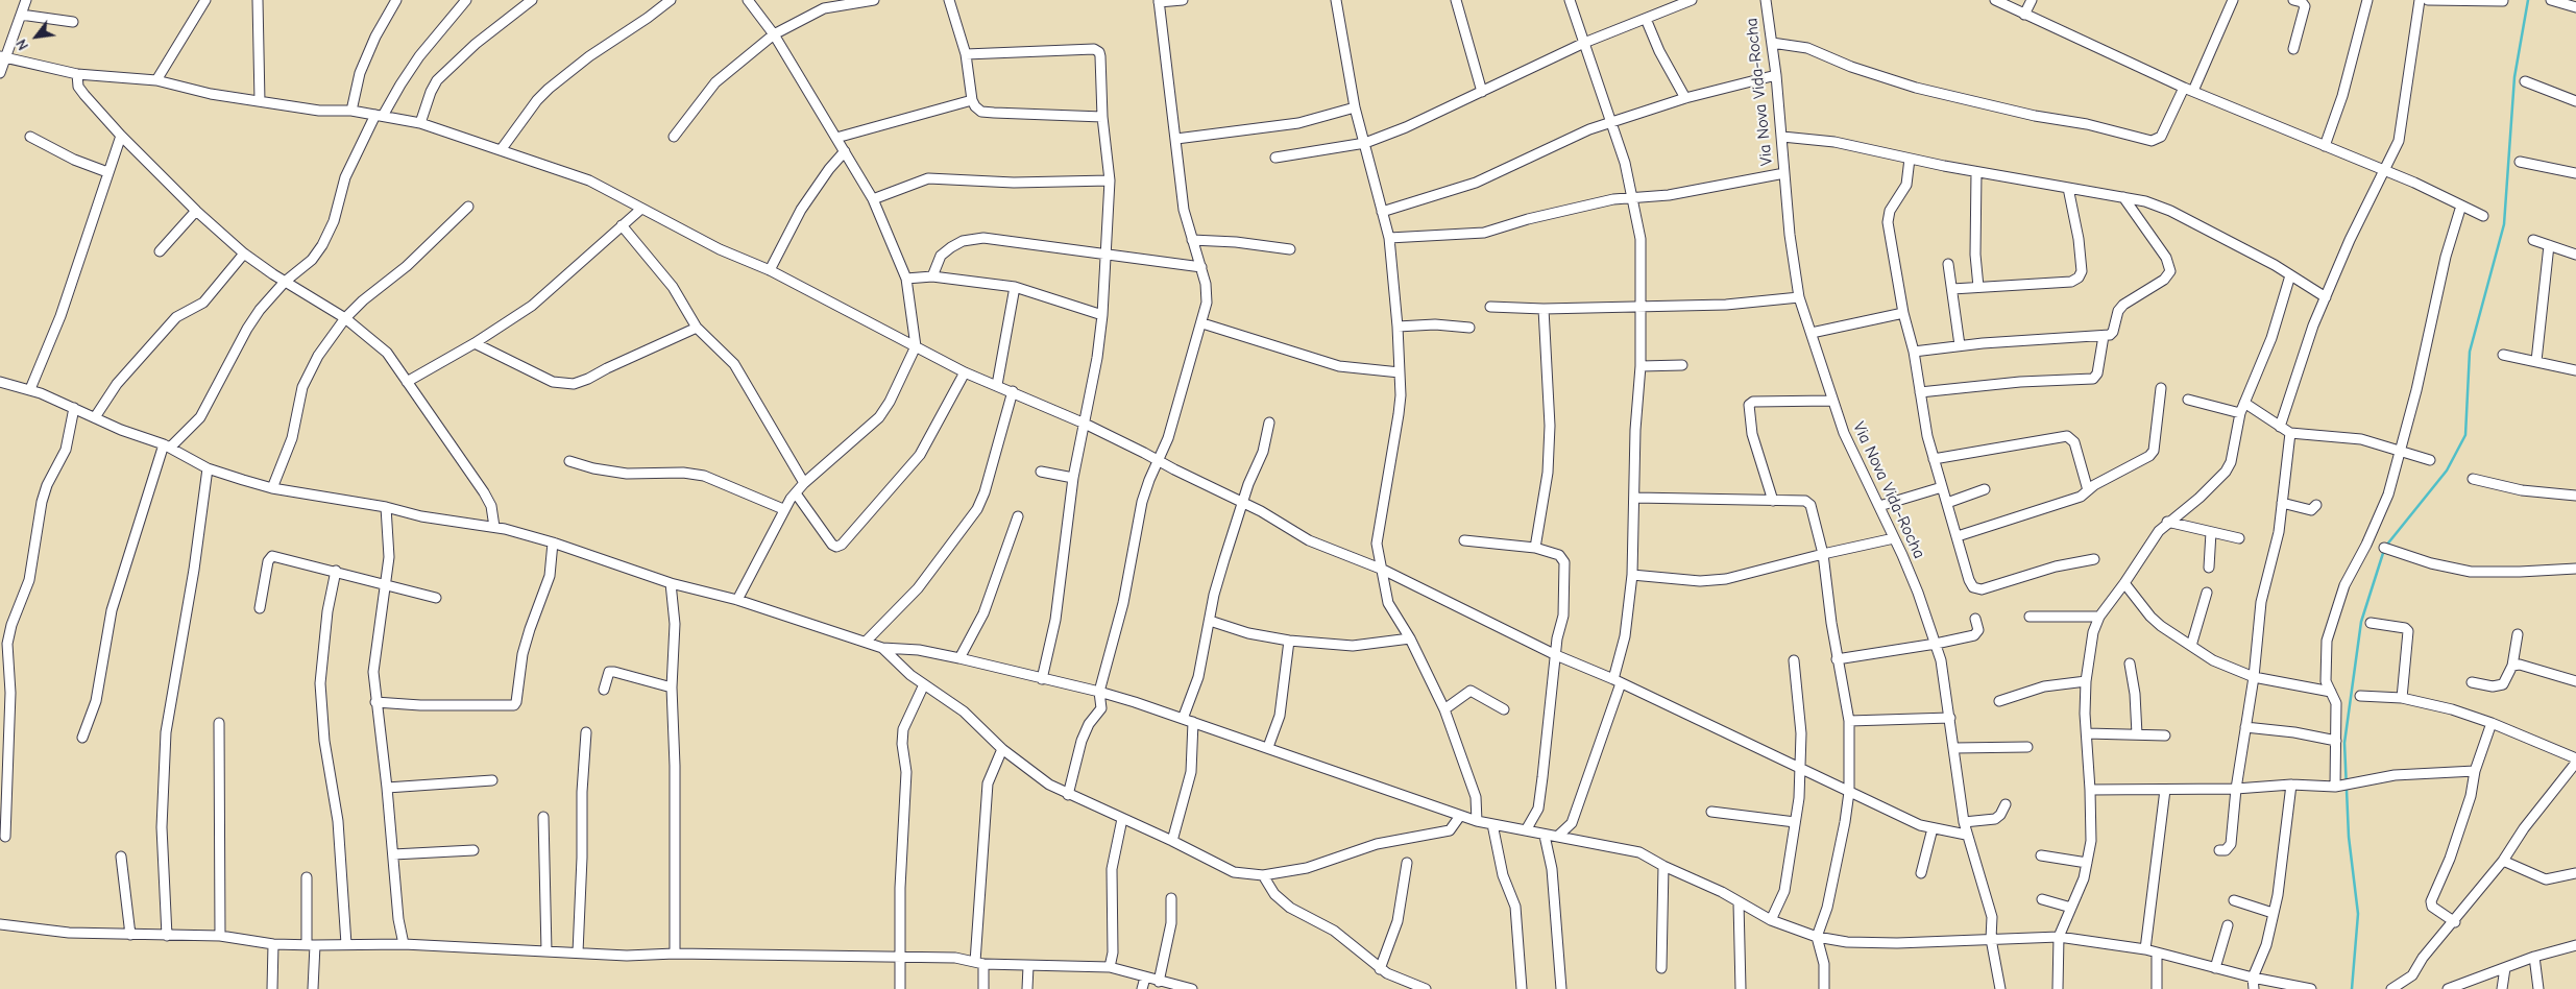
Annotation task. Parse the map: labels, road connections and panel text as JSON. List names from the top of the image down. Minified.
{"streets":{"street":["Via Nova Vida-Rocha"]},"north":"bottom left"}
